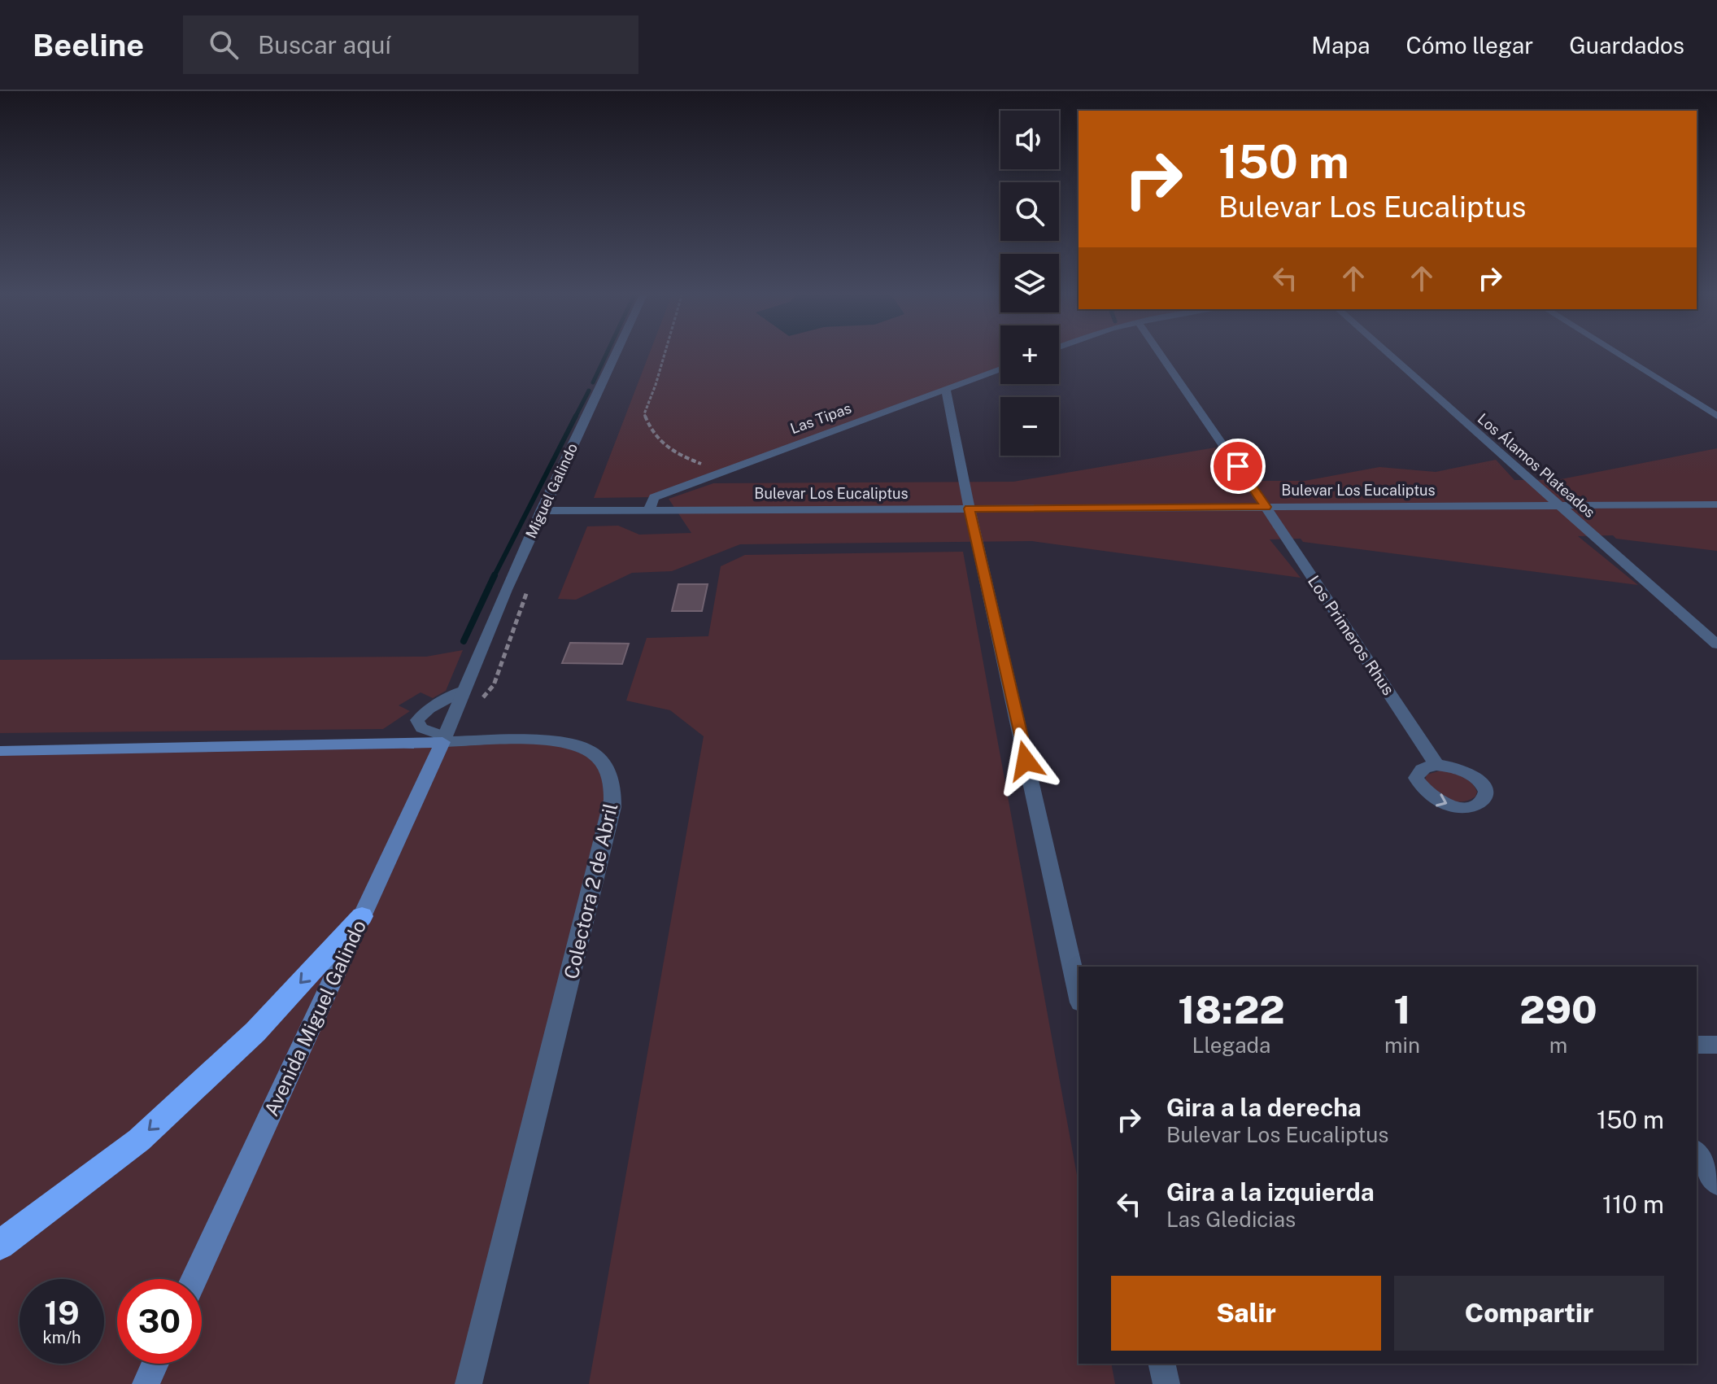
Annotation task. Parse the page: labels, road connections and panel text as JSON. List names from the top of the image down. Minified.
{"streets":{"main road":["Colectora 2 de Abril","Avenida Miguel Galindo"],"street":["Las Tipas","Los Álamos Plateados","Bulevar Los Eucaliptus","Miguel Galindo","Los Primeros Rhus"]},"crossings":[["Las Tipas","Bulevar Los Eucaliptus"],["Los Álamos Plateados","Bulevar Los Eucaliptus"],["Bulevar Los Eucaliptus","Miguel Galindo"],["Bulevar Los Eucaliptus","Los Primeros Rhus"],["Miguel Galindo","Colectora 2 de Abril"],["Miguel Galindo","Avenida Miguel Galindo"],["Colectora 2 de Abril","Avenida Miguel Galindo"]],"page":{"header":"Beeline","search":"Buscar aquí","nav":["Mapa","Cómo llegar","Guardados"],"map_buttons":["+","−"],"turn":["150 m","Bulevar Los Eucaliptus"],"eta":["18:22","Llegada","1","min","290","m"],"list":[{"name":"Gira a la derecha","note":"Bulevar Los Eucaliptus","value":"150 m"},{"name":"Gira a la izquierda","note":"Las Gledicias","value":"110 m"}],"buttons":["Salir","Compartir"],"speed":"19 km/h","limit":"30"}}
